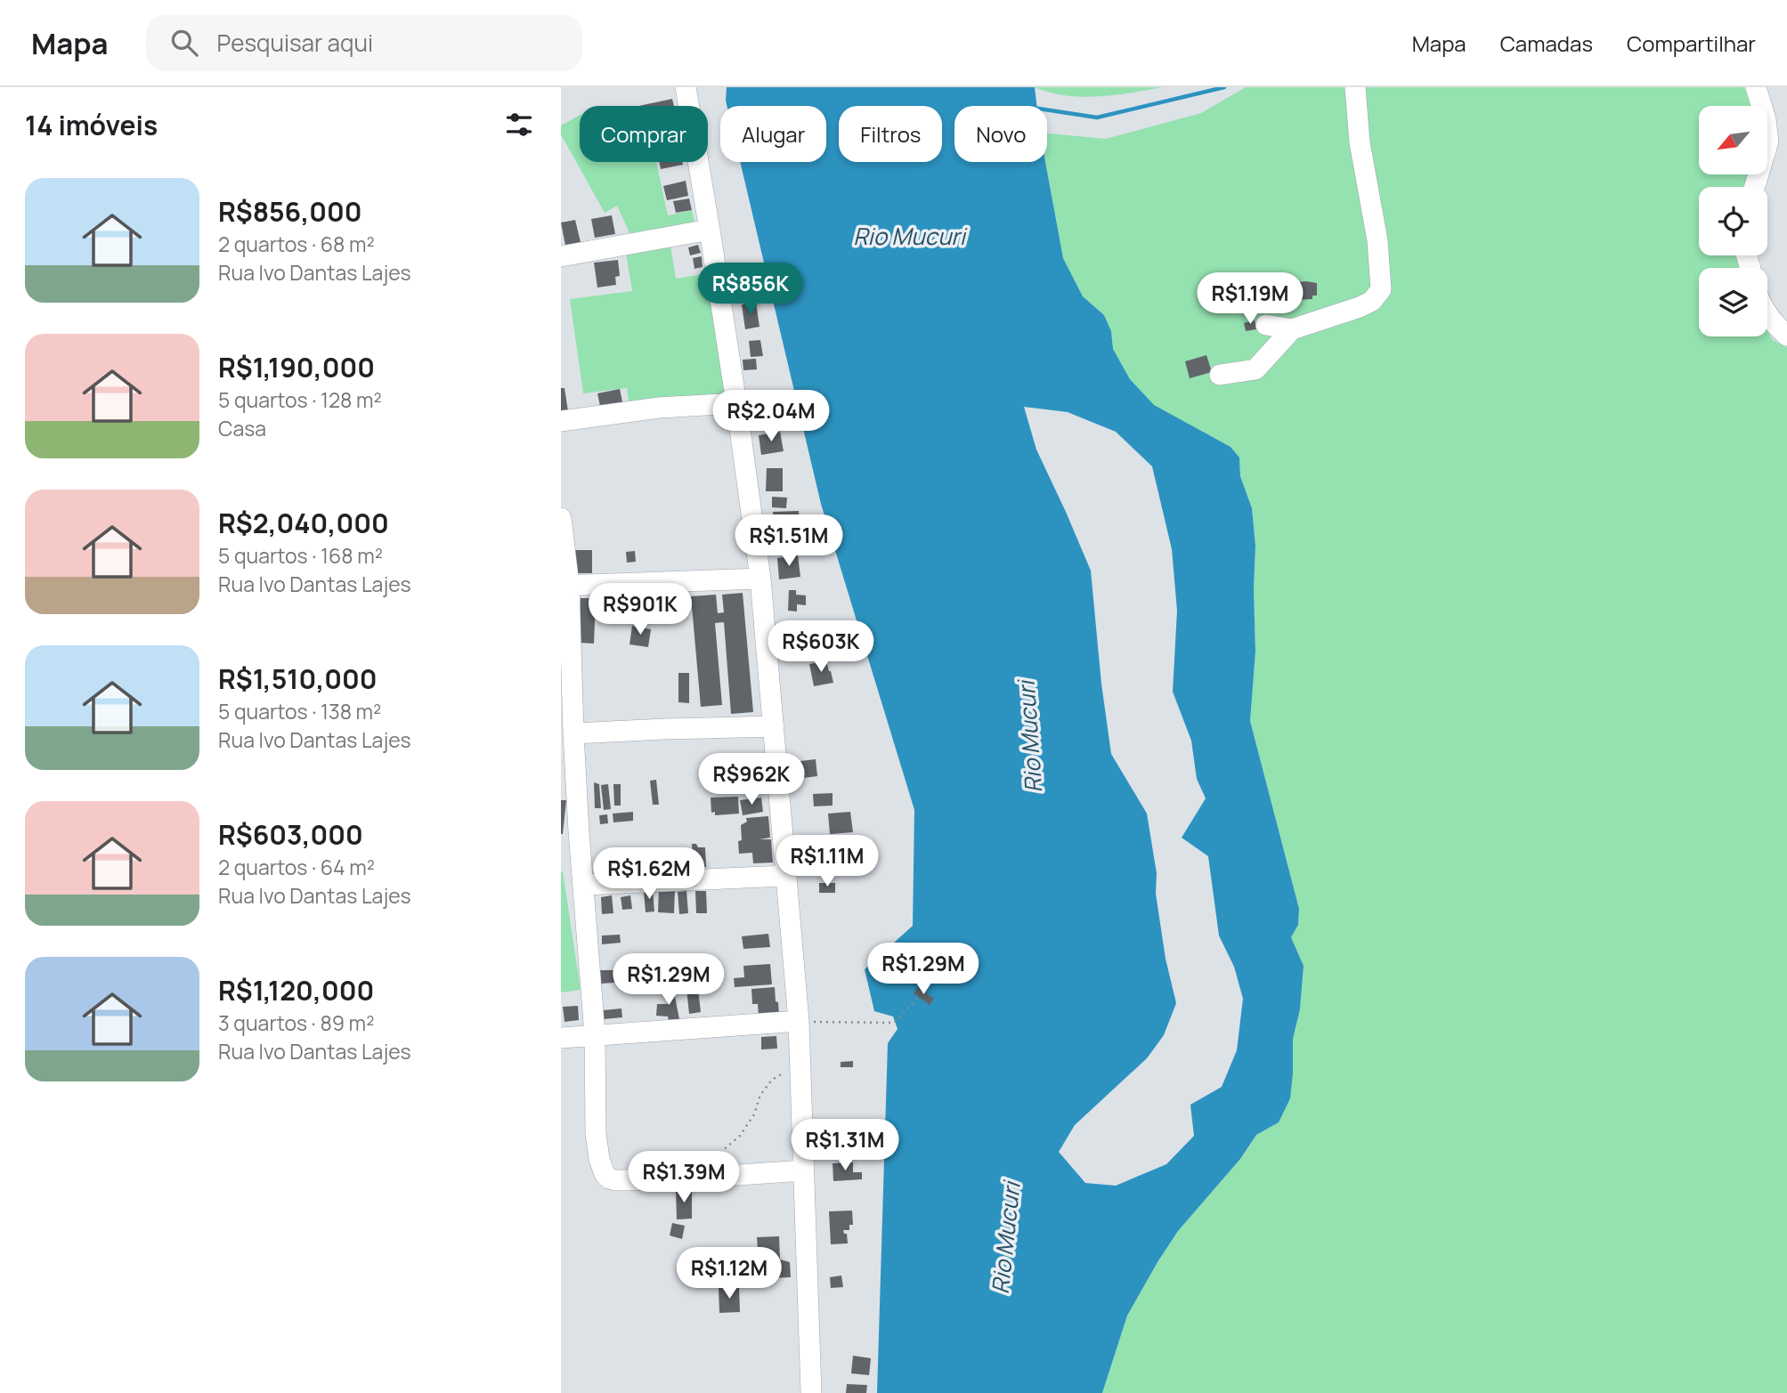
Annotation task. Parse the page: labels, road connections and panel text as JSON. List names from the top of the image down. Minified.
{"water":["Rio Mucuri"],"north":"bottom left","page":{"header":"Mapa","search":"Pesquisar aqui","nav":["Mapa","Camadas","Compartilhar"],"heading":"14 imóveis","chip":["Comprar","Alugar","Filtros","Novo"],"list":[{"name":"R$856,000","note":"2 quartos · 68 m² · Rua Ivo Dantas Lajes"},{"name":"R$1,190,000","note":"5 quartos · 128 m² · Casa"},{"name":"R$2,040,000","note":"5 quartos · 168 m² · Rua Ivo Dantas Lajes"},{"name":"R$1,510,000","note":"5 quartos · 138 m² · Rua Ivo Dantas Lajes"},{"name":"R$603,000","note":"2 quartos · 64 m² · Rua Ivo Dantas Lajes"},{"name":"R$1,120,000","note":"3 quartos · 89 m² · Rua Ivo Dantas Lajes"}],"price":["R$856K","R$1.19M","R$2.04M","R$1.51M","R$901K","R$603K","R$962K","R$1.11M","R$1.62M","R$1.29M","R$1.29M","R$1.31M","R$1.39M","R$1.12M"]}}
